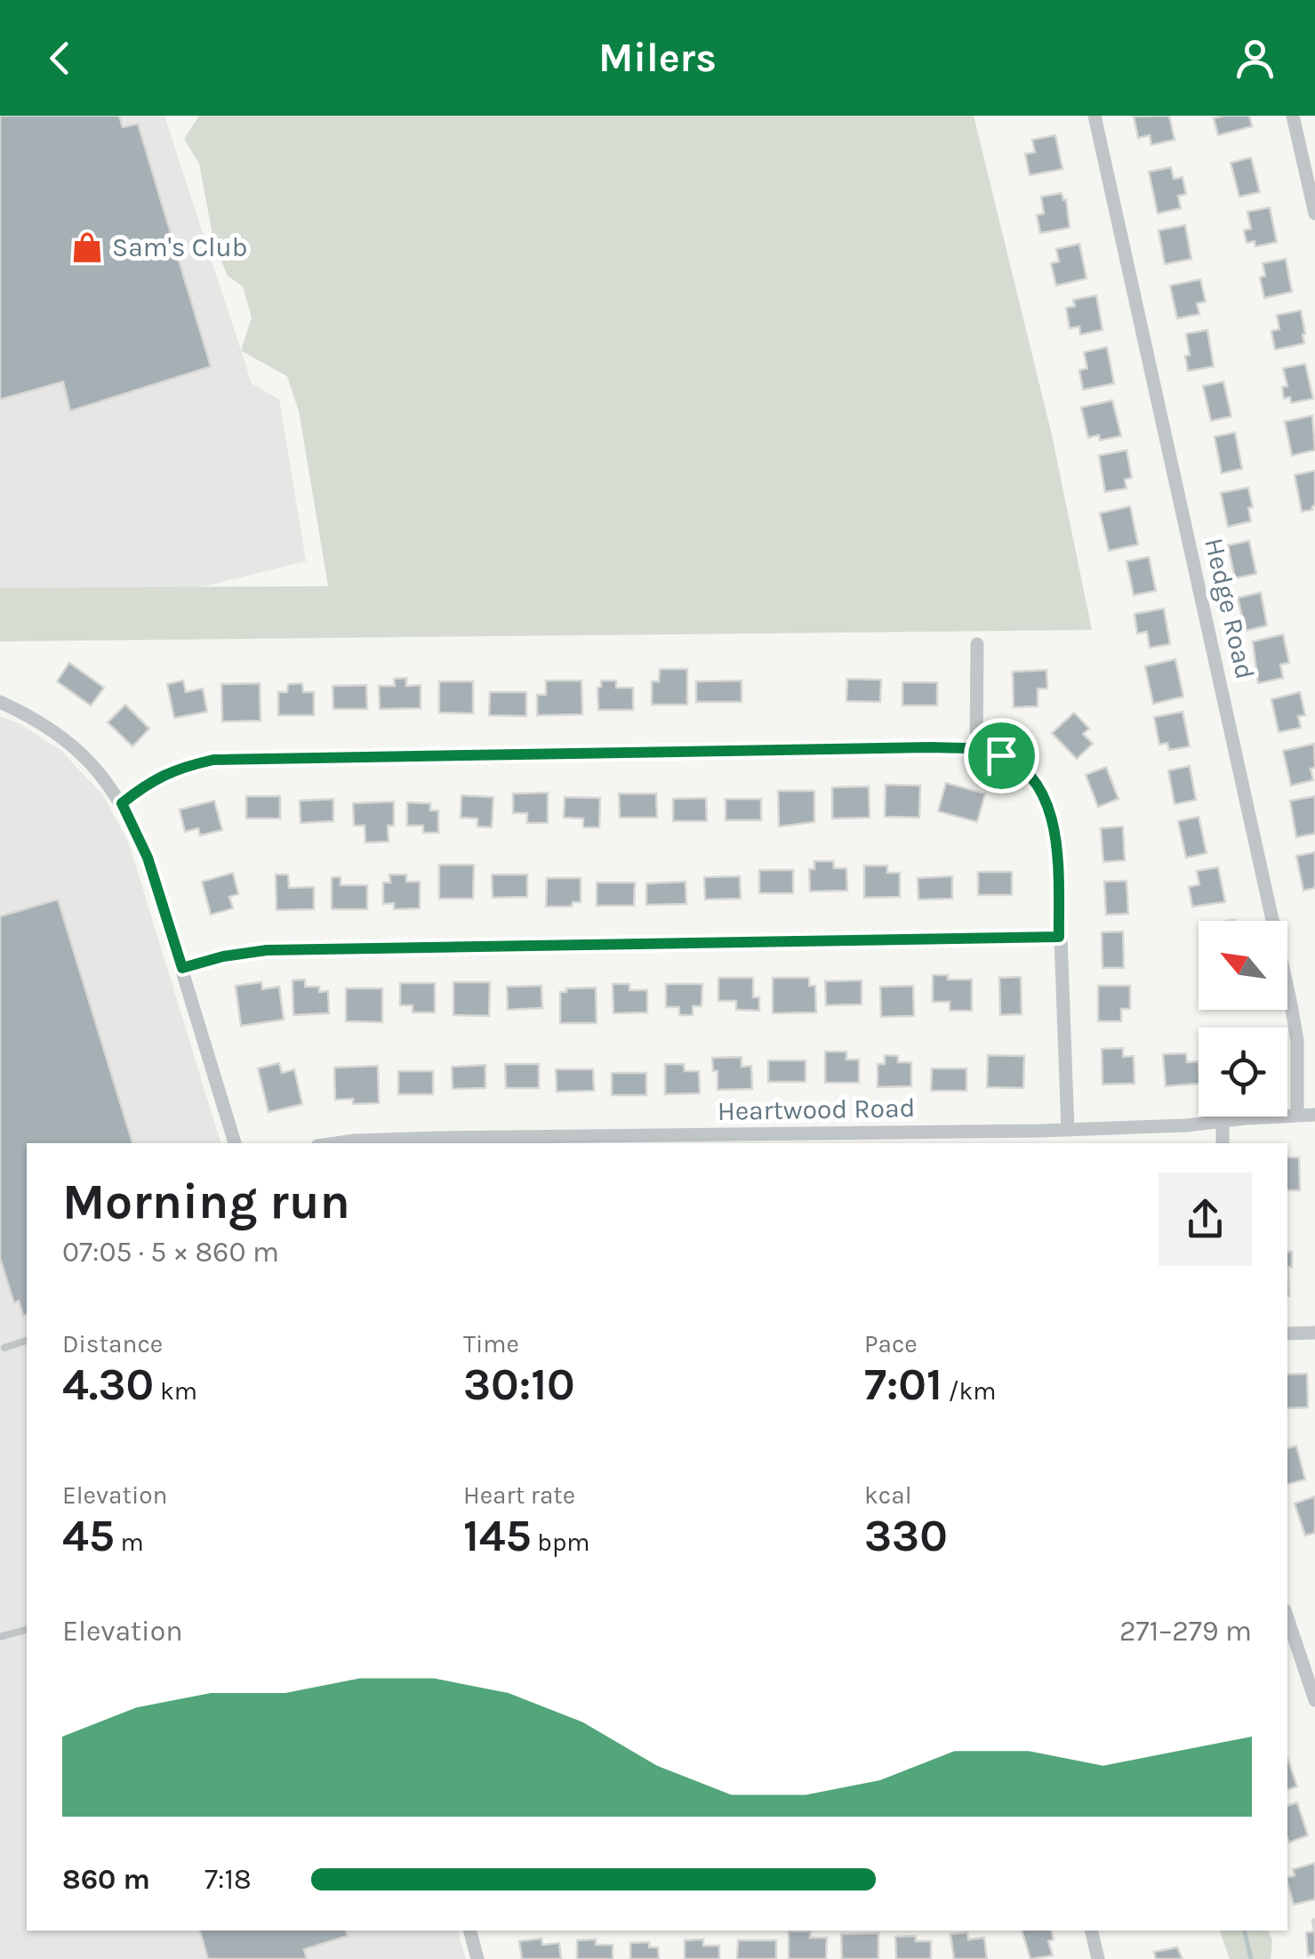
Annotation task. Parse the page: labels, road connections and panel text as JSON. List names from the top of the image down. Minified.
{"streets":{"street":["Hedge Road","Heartwood Road"]},"crossings":[["Hedge Road","Heartwood Road"]],"places":{"shop":["Sam's Club"]},"north":"top left","page":{"header":"Milers","heading":["Morning run","07:05 · 5 × 860 m"],"stats":[["Distance","4.30 km"],["Time","30:10"],["Pace","7:01 /km"],["Elevation","45 m"],["Heart rate","145 bpm"],["kcal","330"]],"chart":["Elevation","271–279 m"],"list":[{"name":"860 m","note":"7:18"}]}}
